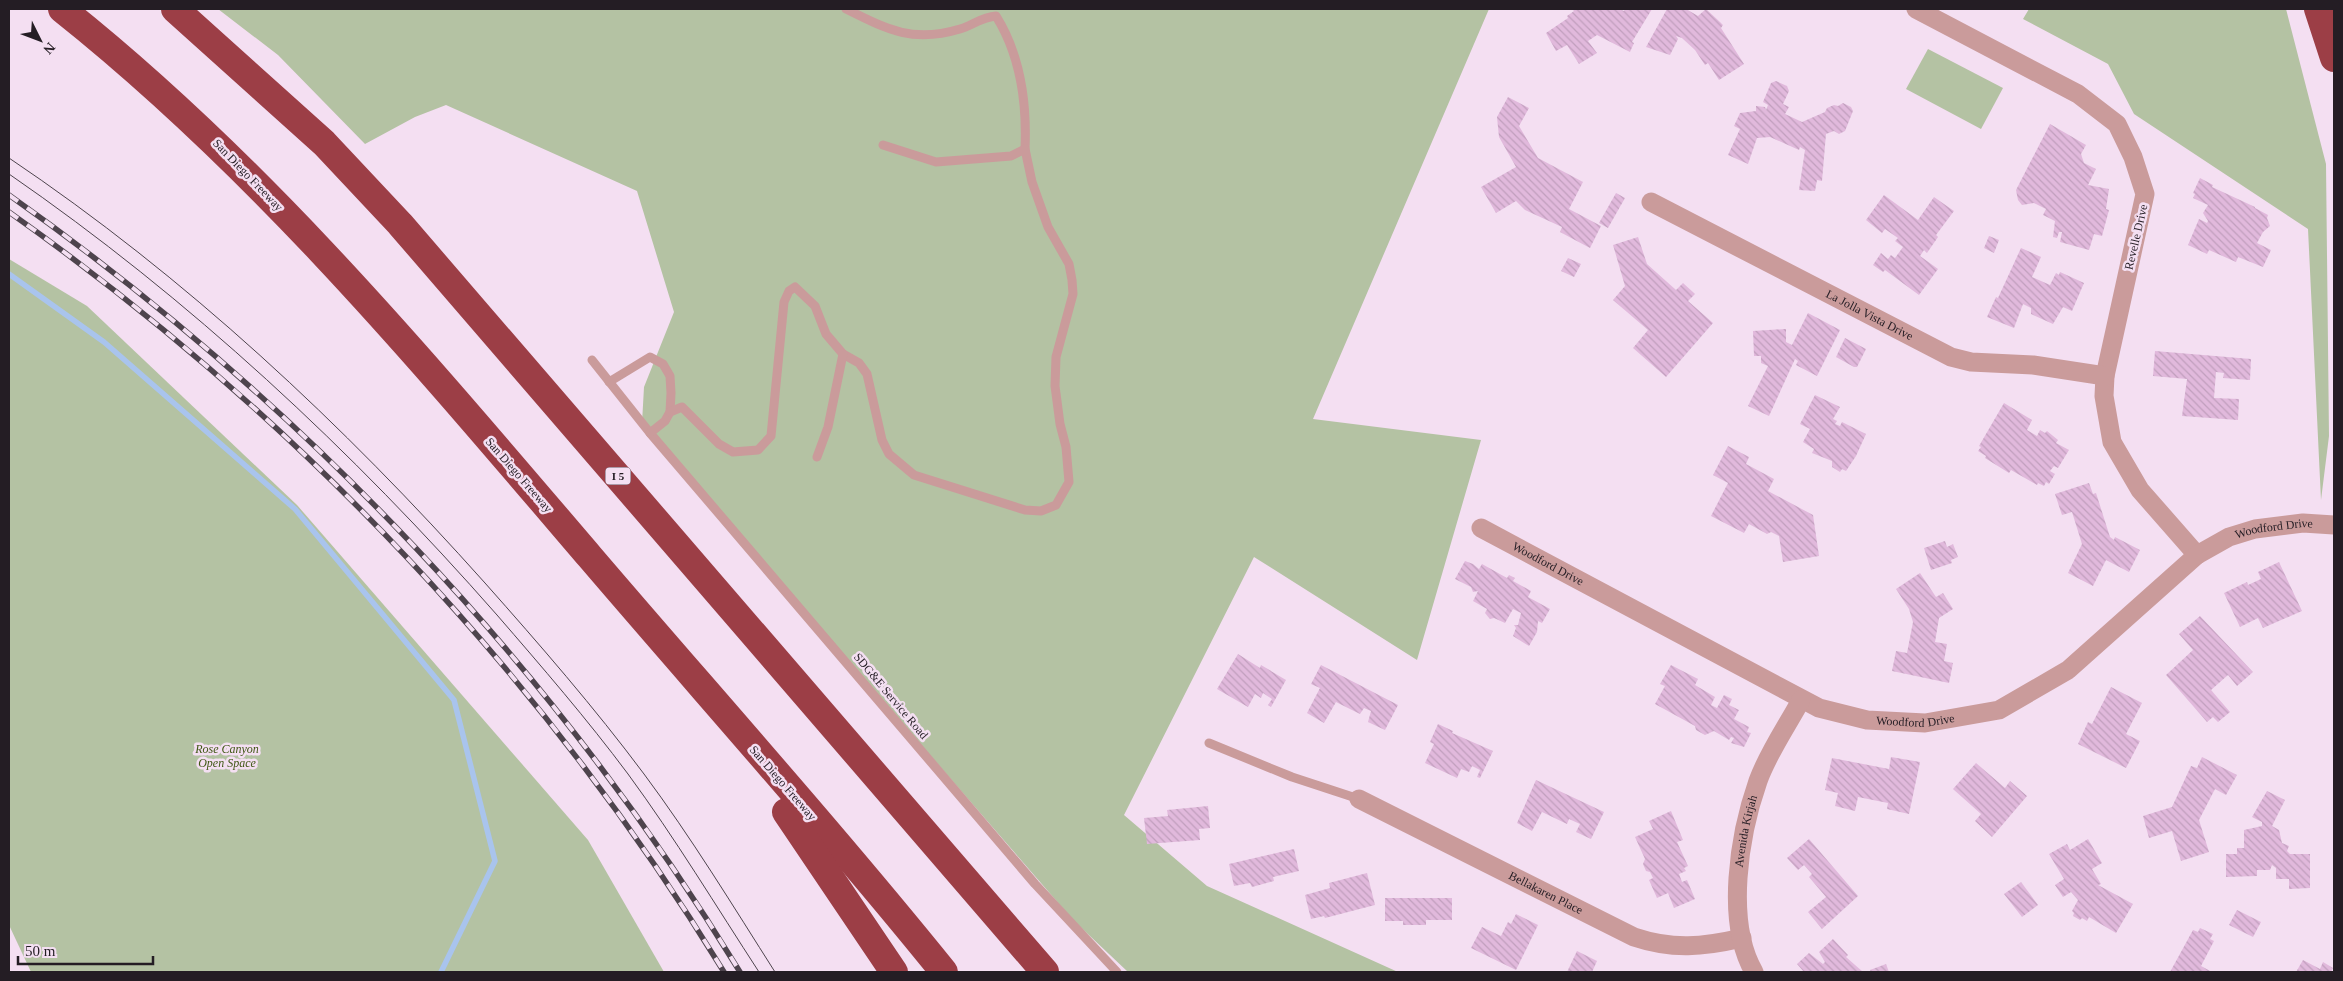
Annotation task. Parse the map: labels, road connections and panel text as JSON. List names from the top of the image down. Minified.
{"streets":{"highway":["San Diego Freeway","I 5"],"street":["Revelle Drive","La Jolla Vista Drive","Woodford Drive","Avenida Kirjah","Bellakaren Place"],"lane":["SDG&E Service Road"]},"crossings":[["Revelle Drive","La Jolla Vista Drive"],["Revelle Drive","Woodford Drive"],["Woodford Drive","Avenida Kirjah"],["Avenida Kirjah","Bellakaren Place"]],"parks":["Rose Canyon Open Space"],"scale_bar":"50 m","north":"bottom right"}
